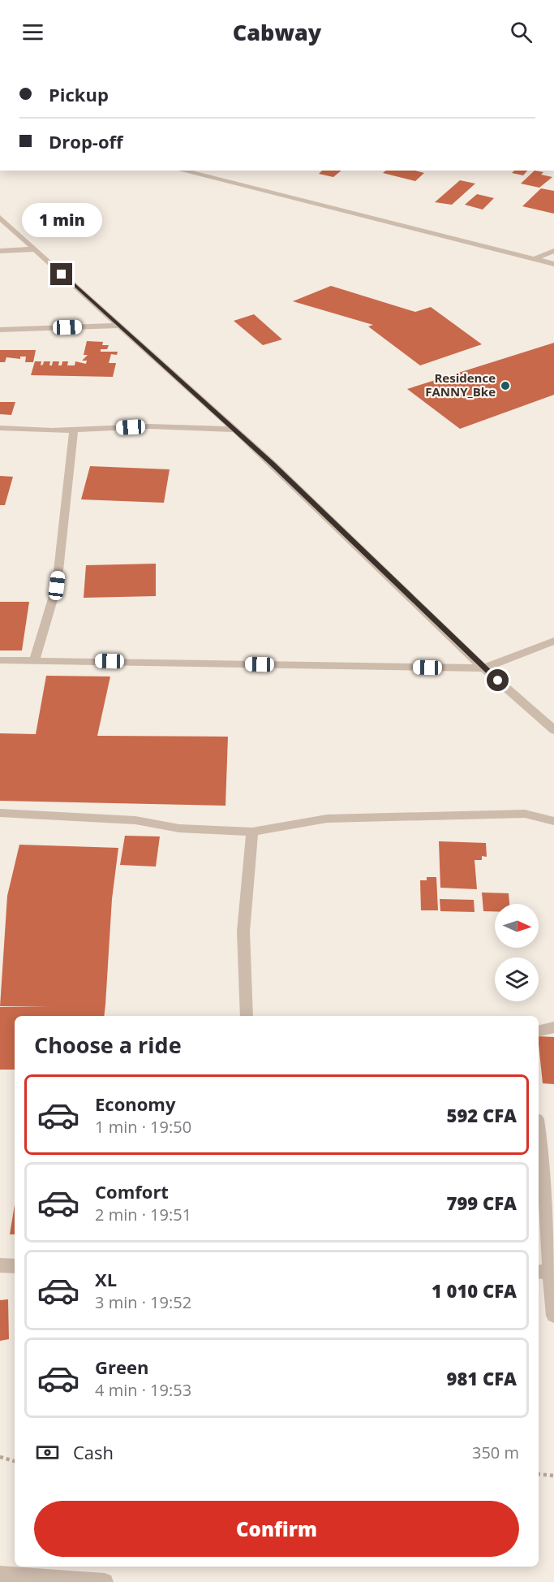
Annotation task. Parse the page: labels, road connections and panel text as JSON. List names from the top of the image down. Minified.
{"places":["Residence FANNY_Bke"],"north":"right","page":{"header":"Cabway","banner":["Pickup","Drop-off"],"bubble":"1 min","heading":"Choose a ride","list":[{"name":"Economy","note":"1 min · 19:50","value":"592 CFA"},{"name":"Comfort","note":"2 min · 19:51","value":"799 CFA"},{"name":"XL","note":"3 min · 19:52","value":"1 010 CFA"},{"name":"Green","note":"4 min · 19:53","value":"981 CFA"}],"pay":["Cash","350 m"],"buttons":"Confirm"}}
